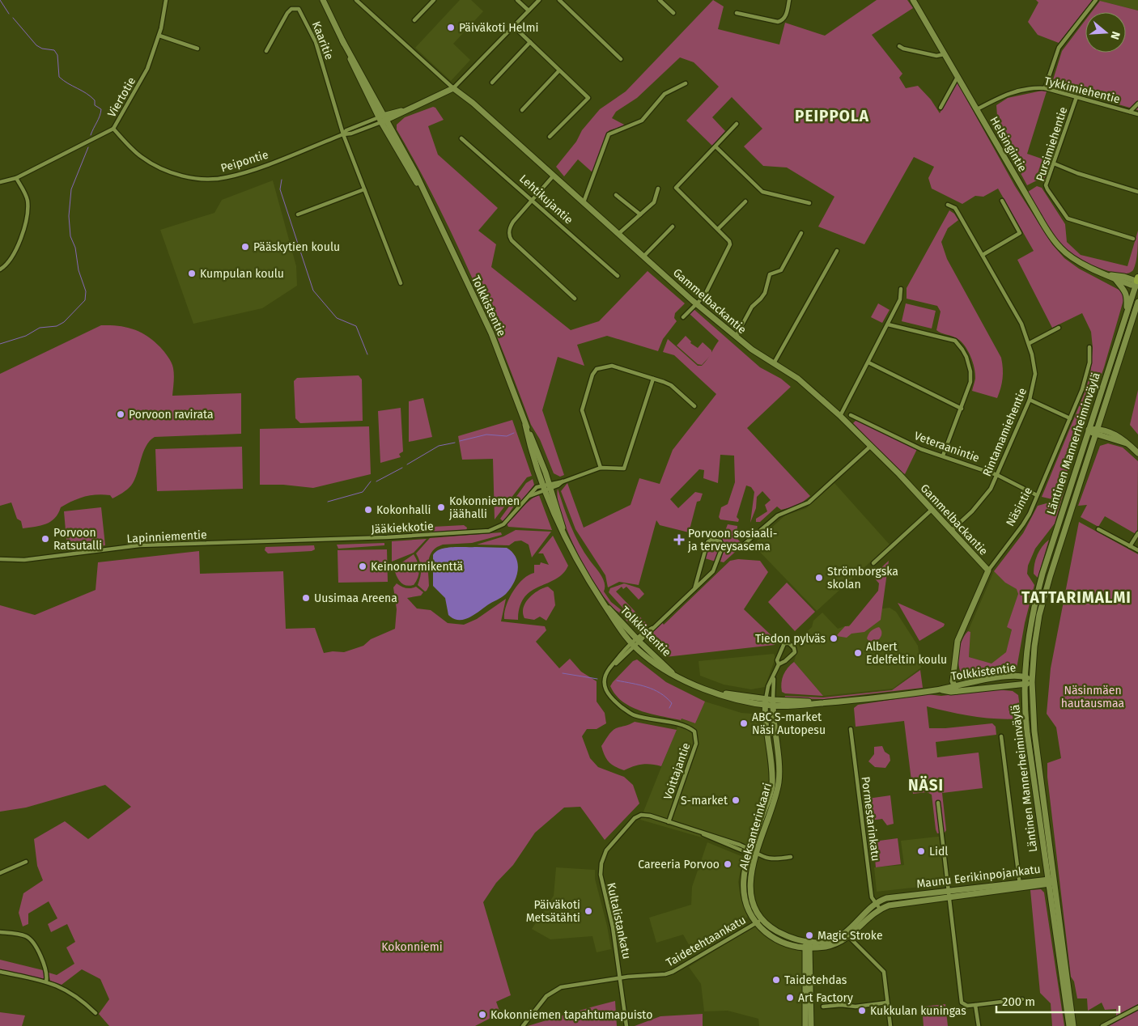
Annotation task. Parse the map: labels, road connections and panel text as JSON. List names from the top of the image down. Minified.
{"streets":{"street":["Kaaritie","Tykkimiehentie","Viertotie","Helsingintie","Pursimiehentie","Peipontie","Lehtikujantie","Gammelbackantie","Tolkkistentie","Rintamamiehentie","Läntinen Mannerheiminväylä","Veteraanintie","Näsintie","Jääkiekkotie","Lapinniementie","Voittajantie","Pormestarinkatu","Aleksanterinkaari","Maunu Eerikinpojankatu","Kultalistankatu","Taidetehtaankatu"]},"crossings":[["Kaaritie","Peipontie"],["Tykkimiehentie","Helsingintie"],["Tykkimiehentie","Pursimiehentie"],["Viertotie","Peipontie"],["Helsingintie","Läntinen Mannerheiminväylä"],["Peipontie","Tolkkistentie"],["Gammelbackantie","Rintamamiehentie"],["Gammelbackantie","Näsintie"],["Tolkkistentie","Läntinen Mannerheiminväylä"],["Tolkkistentie","Näsintie"],["Tolkkistentie","Jääkiekkotie"],["Tolkkistentie","Voittajantie"],["Tolkkistentie","Aleksanterinkaari"],["Rintamamiehentie","Veteraanintie"],["Läntinen Mannerheiminväylä","Maunu Eerikinpojankatu"],["Veteraanintie","Näsintie"],["Jääkiekkotie","Lapinniementie"],["Voittajantie","Kultalistankatu"],["Pormestarinkatu","Aleksanterinkaari"],["Pormestarinkatu","Maunu Eerikinpojankatu"],["Aleksanterinkaari","Maunu Eerikinpojankatu"],["Aleksanterinkaari","Kultalistankatu"],["Aleksanterinkaari","Taidetehtaankatu"],["Kultalistankatu","Taidetehtaankatu"]],"districts":["PEIPPOLA","TATTARIMALMI","NÄSI"],"parks":["Näsinmäen hautausmaa","Kokonniemi"],"places":{"other":["Päiväkoti Helmi","Pääskytien koulu","Kumpulan koulu","Porvoon ravirata","Kokonniemen jäähalli","Kokonhalli","Porvoon Ratsutalli","Keinonurmikenttä","Strömborgska skolan","Uusimaa Areena","Tiedon pylväs","Albert Edelfeltin koulu","ABC S-market Näsi Autopesu","S-market","Lidl","Careeria Porvoo","Päiväkoti Metsätähti","Magic Stroke","Taidetehdas","Art Factory","Kukkulan kuningas","Kokonniemen tapahtumapuisto"],"health":["Porvoon sosiaali- ja terveysasema"]},"scale_bar":"200 m","north":"right"}
